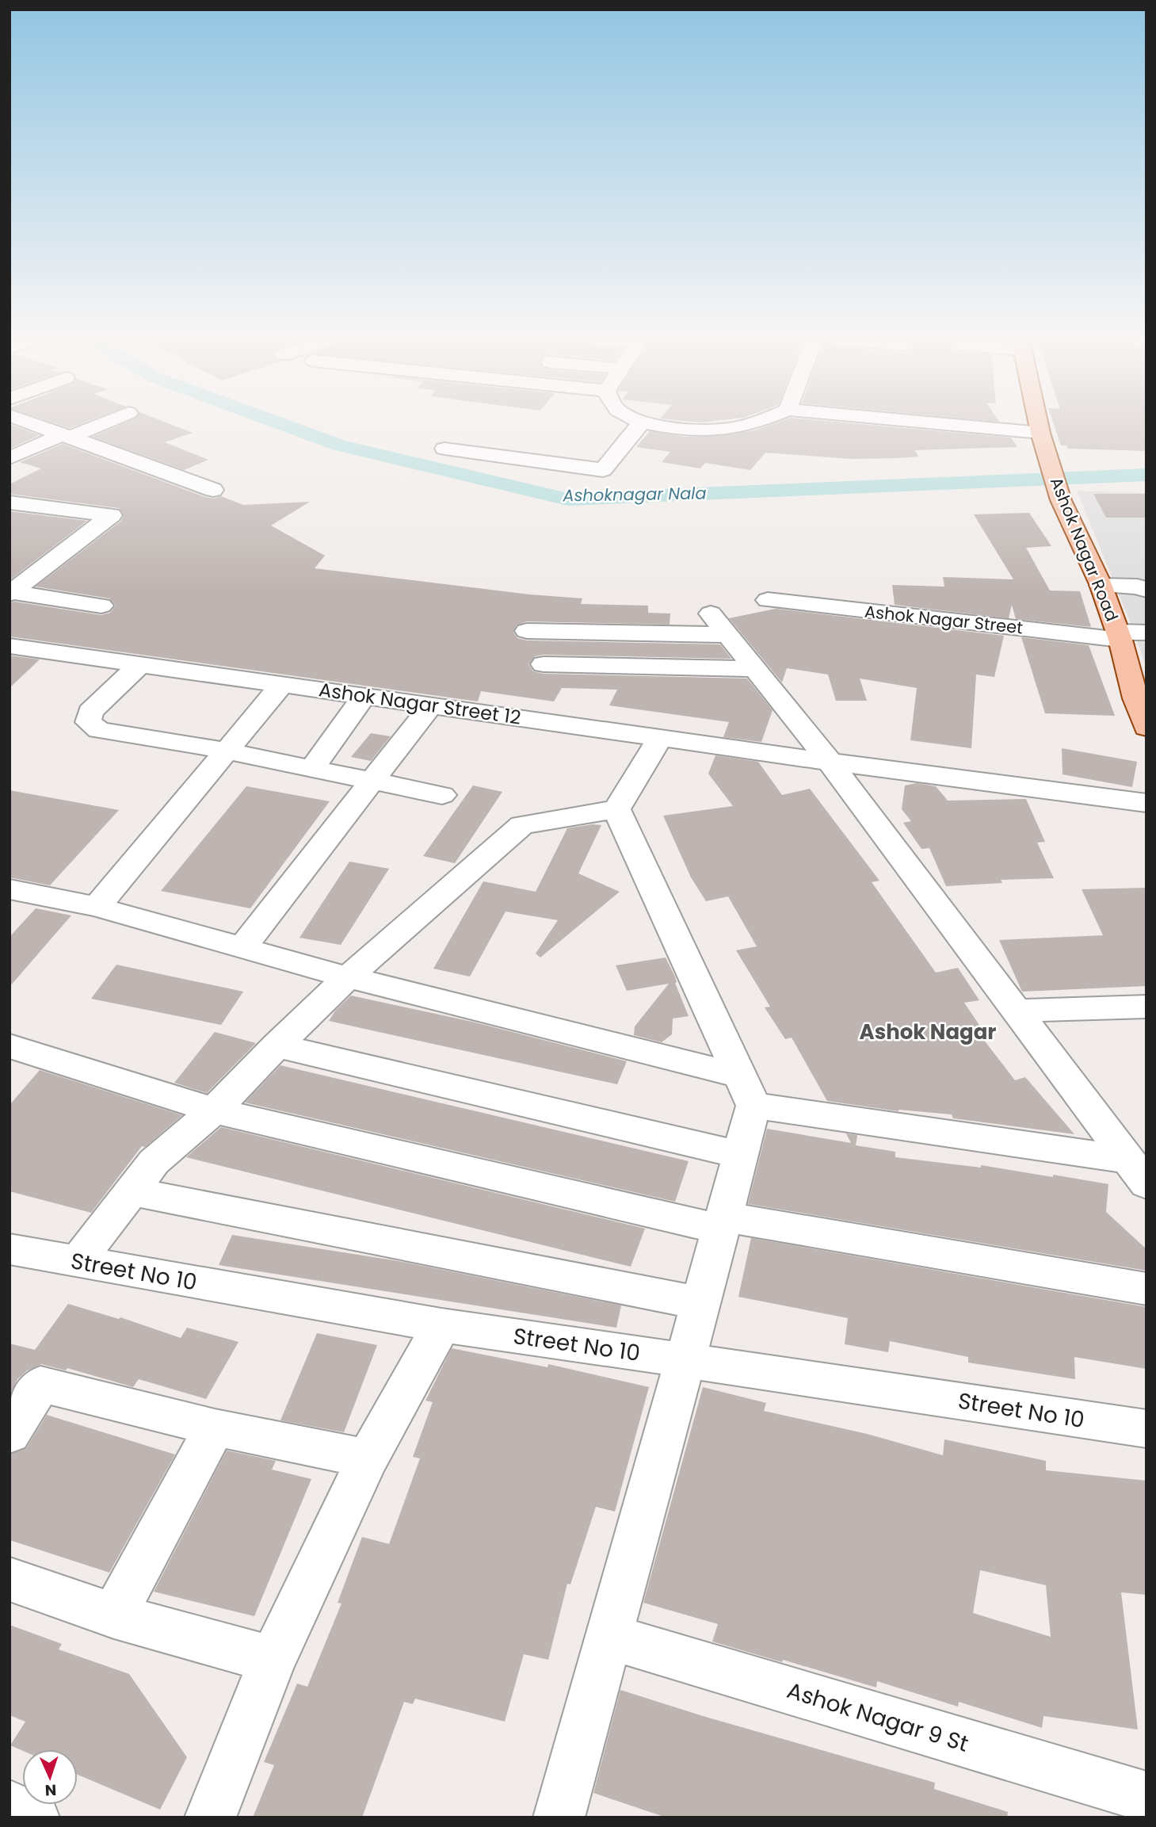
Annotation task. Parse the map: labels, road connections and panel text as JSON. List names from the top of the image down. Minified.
{"streets":{"main road":["Ashok Nagar Road"],"street":["Ashok Nagar Street","Ashok Nagar Street 12","Street No 10","Ashok Nagar 9 St"]},"crossings":[["Ashok Nagar Road","Ashok Nagar Street"]],"districts":["Ashok Nagar"],"water":["Ashoknagar Nala"],"north":"bottom"}
